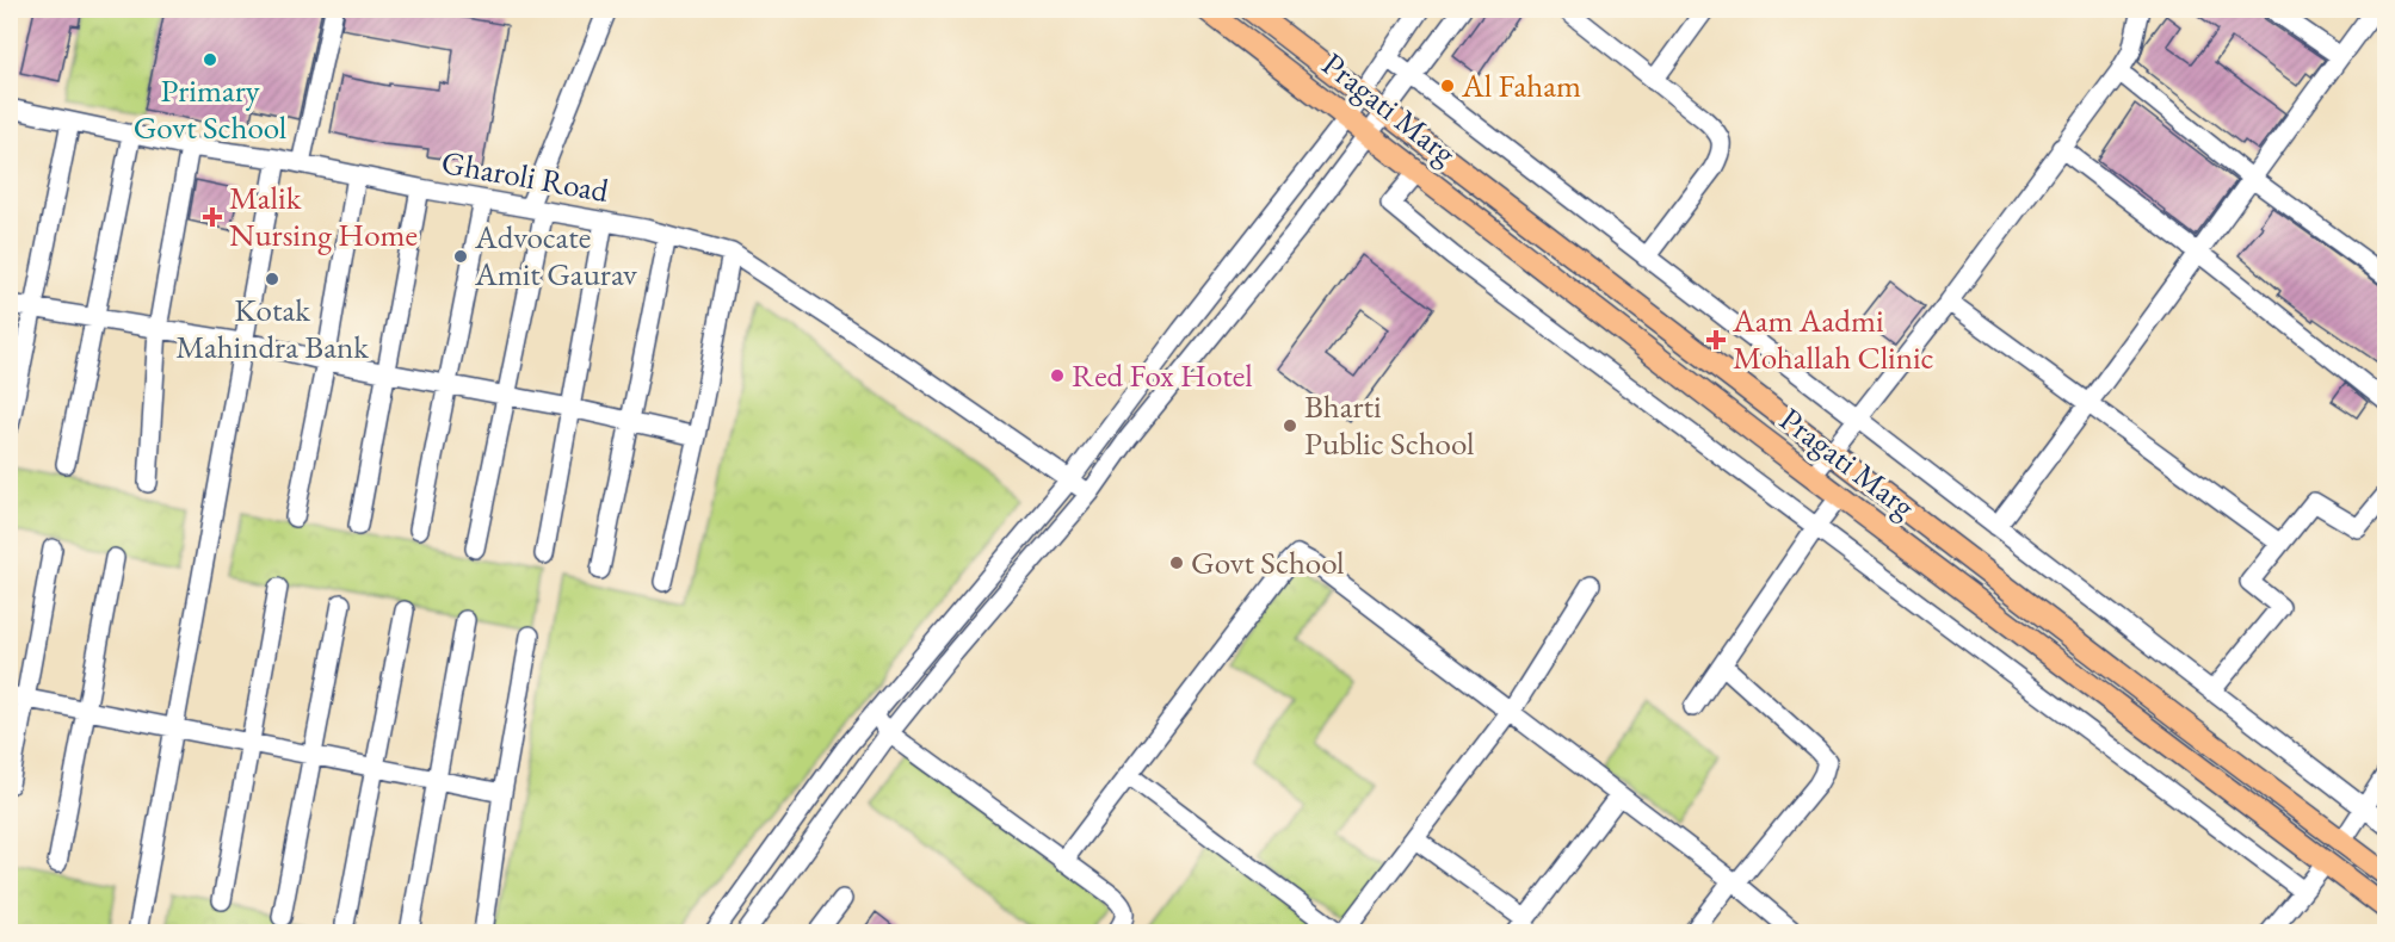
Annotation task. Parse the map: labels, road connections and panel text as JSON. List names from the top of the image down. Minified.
{"streets":{"main road":["Pragati Marg"],"street":["Gharoli Road"]},"places":{"other":["Primary Govt School","Al Faham","Advocate Amit Gaurav","Kotak Mahindra Bank","Red Fox Hotel","Bharti Public School","Govt School"],"health":["Malik Nursing Home","Aam Aadmi Mohallah Clinic"]}}
